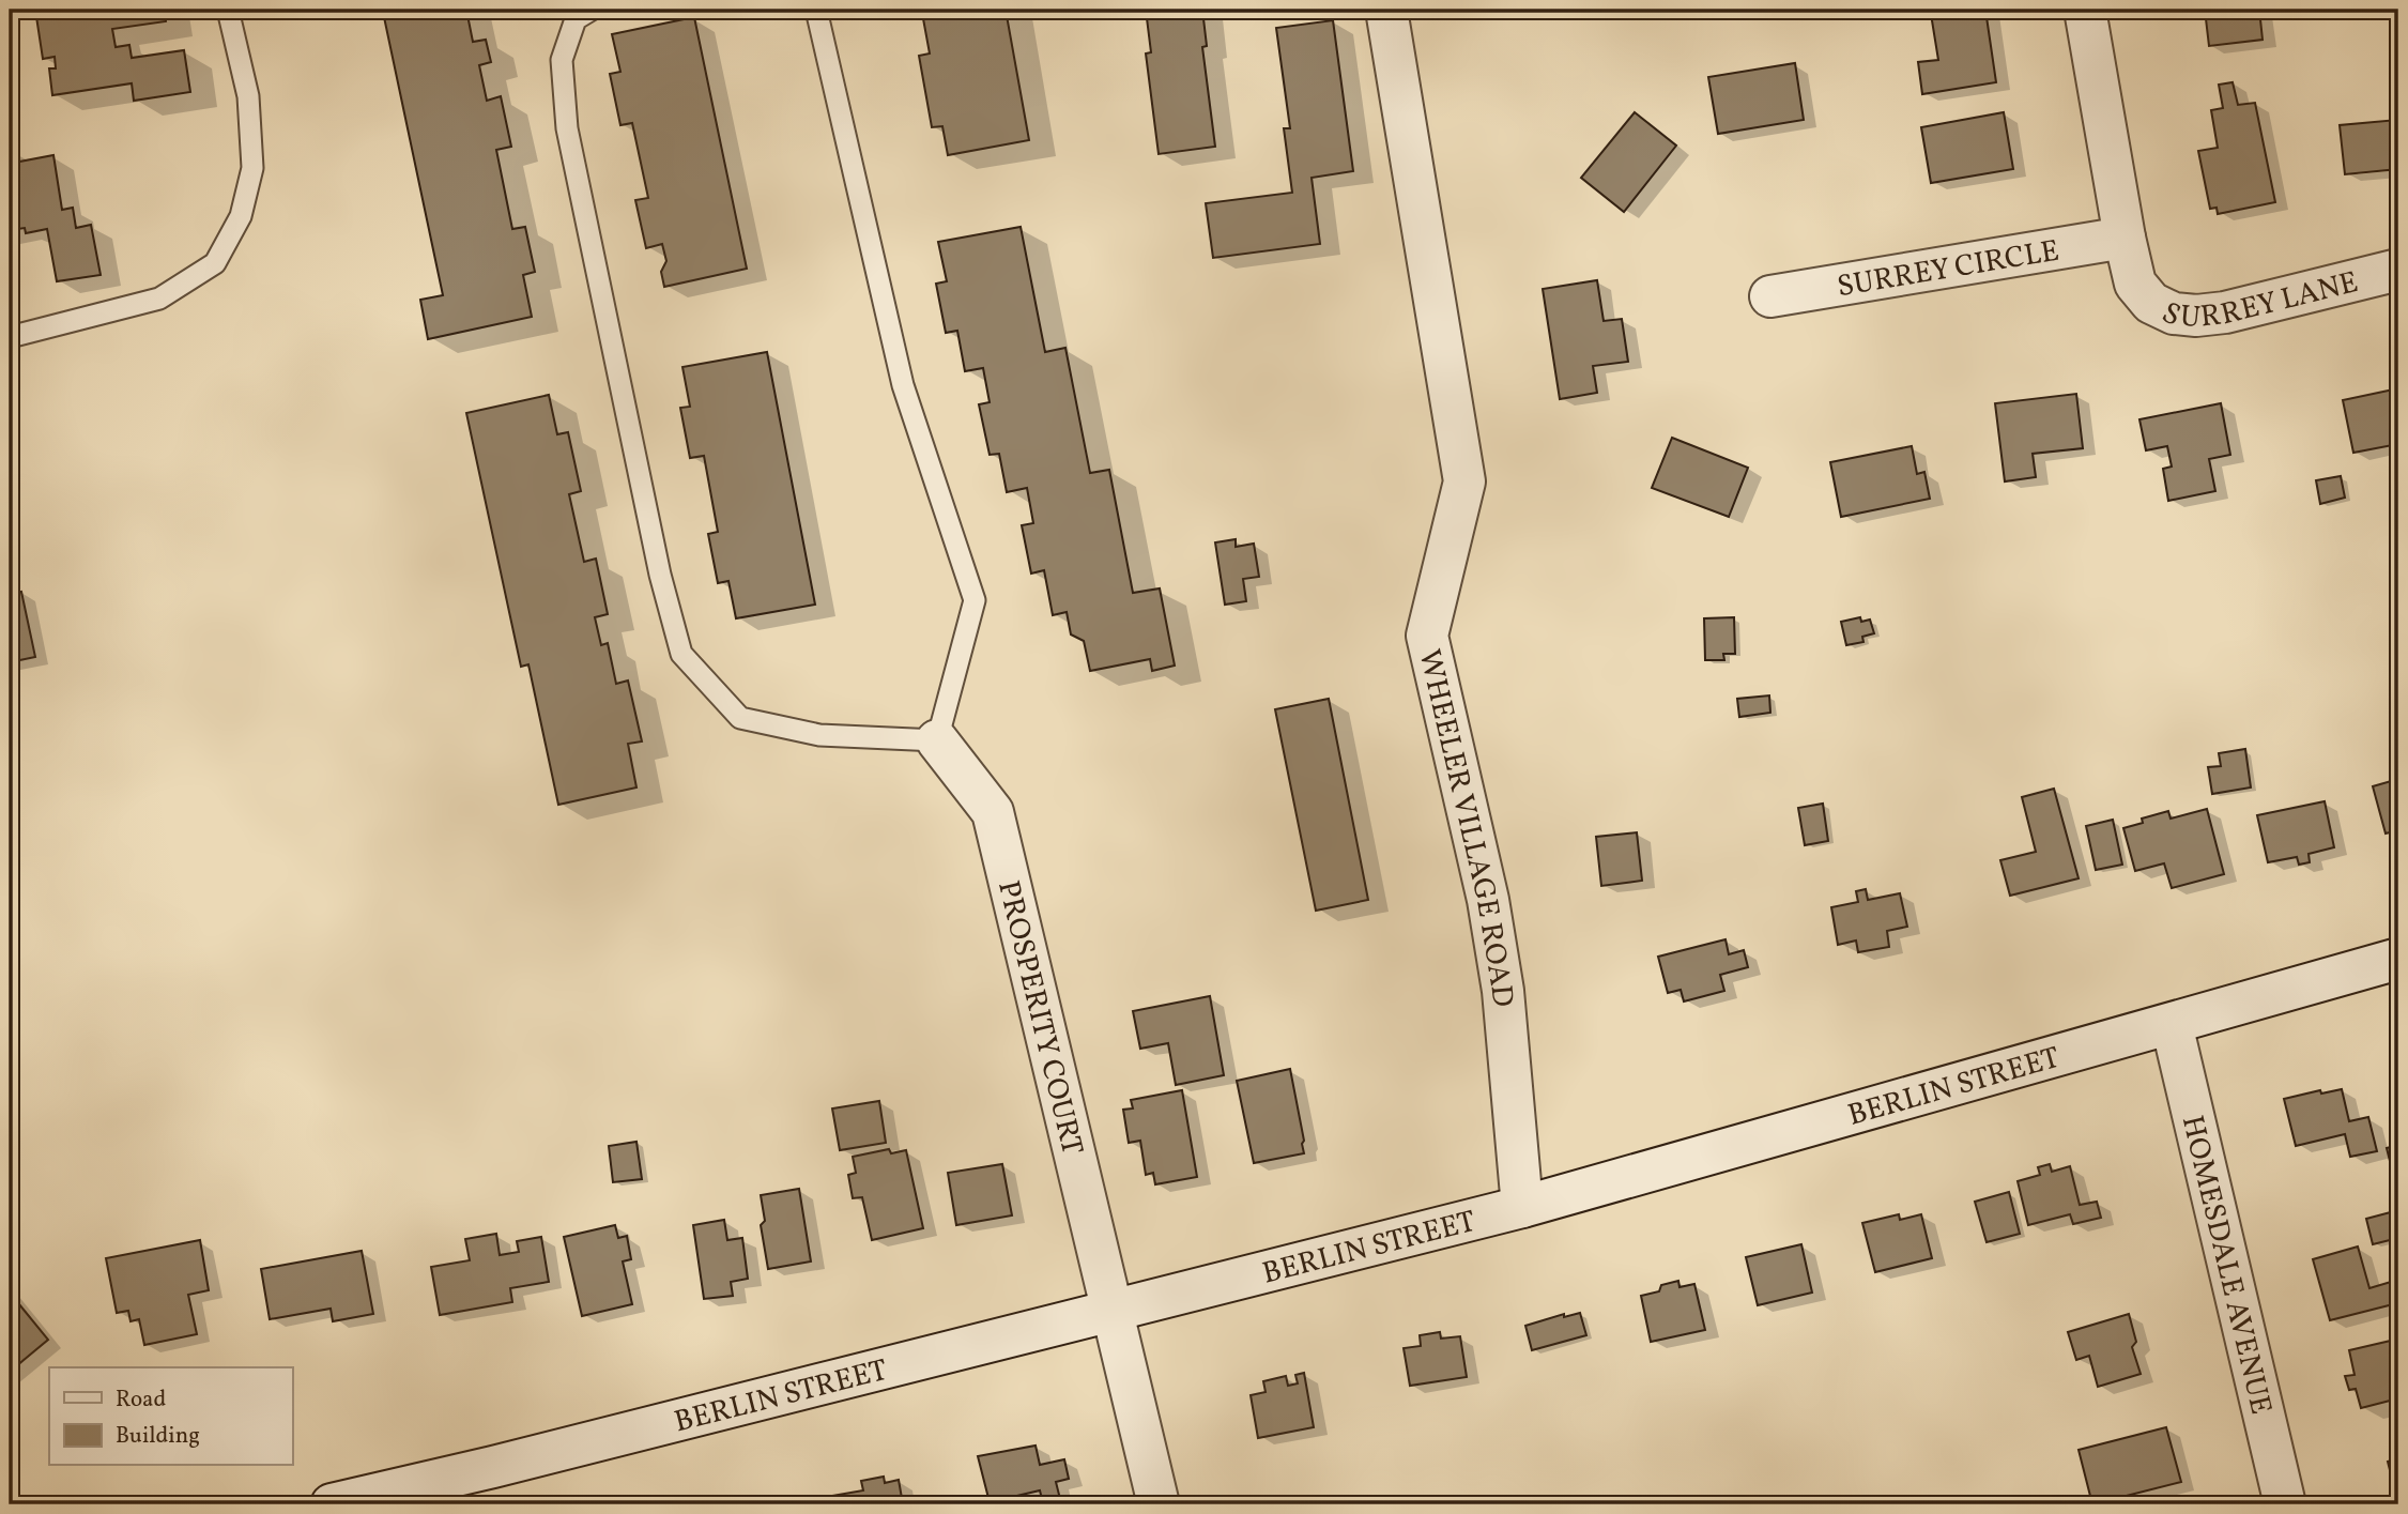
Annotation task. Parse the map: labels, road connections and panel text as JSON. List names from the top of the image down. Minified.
{"streets":{"street":["SURREY CIRCLE","SURREY LANE","WHEELER VILLAGE ROAD","PROSPERITY COURT","BERLIN STREET","HOMESDALE AVENUE"]},"crossings":[["SURREY CIRCLE","SURREY LANE"],["WHEELER VILLAGE ROAD","BERLIN STREET"],["PROSPERITY COURT","BERLIN STREET"],["BERLIN STREET","HOMESDALE AVENUE"]],"legend":["Road","Building"]}
